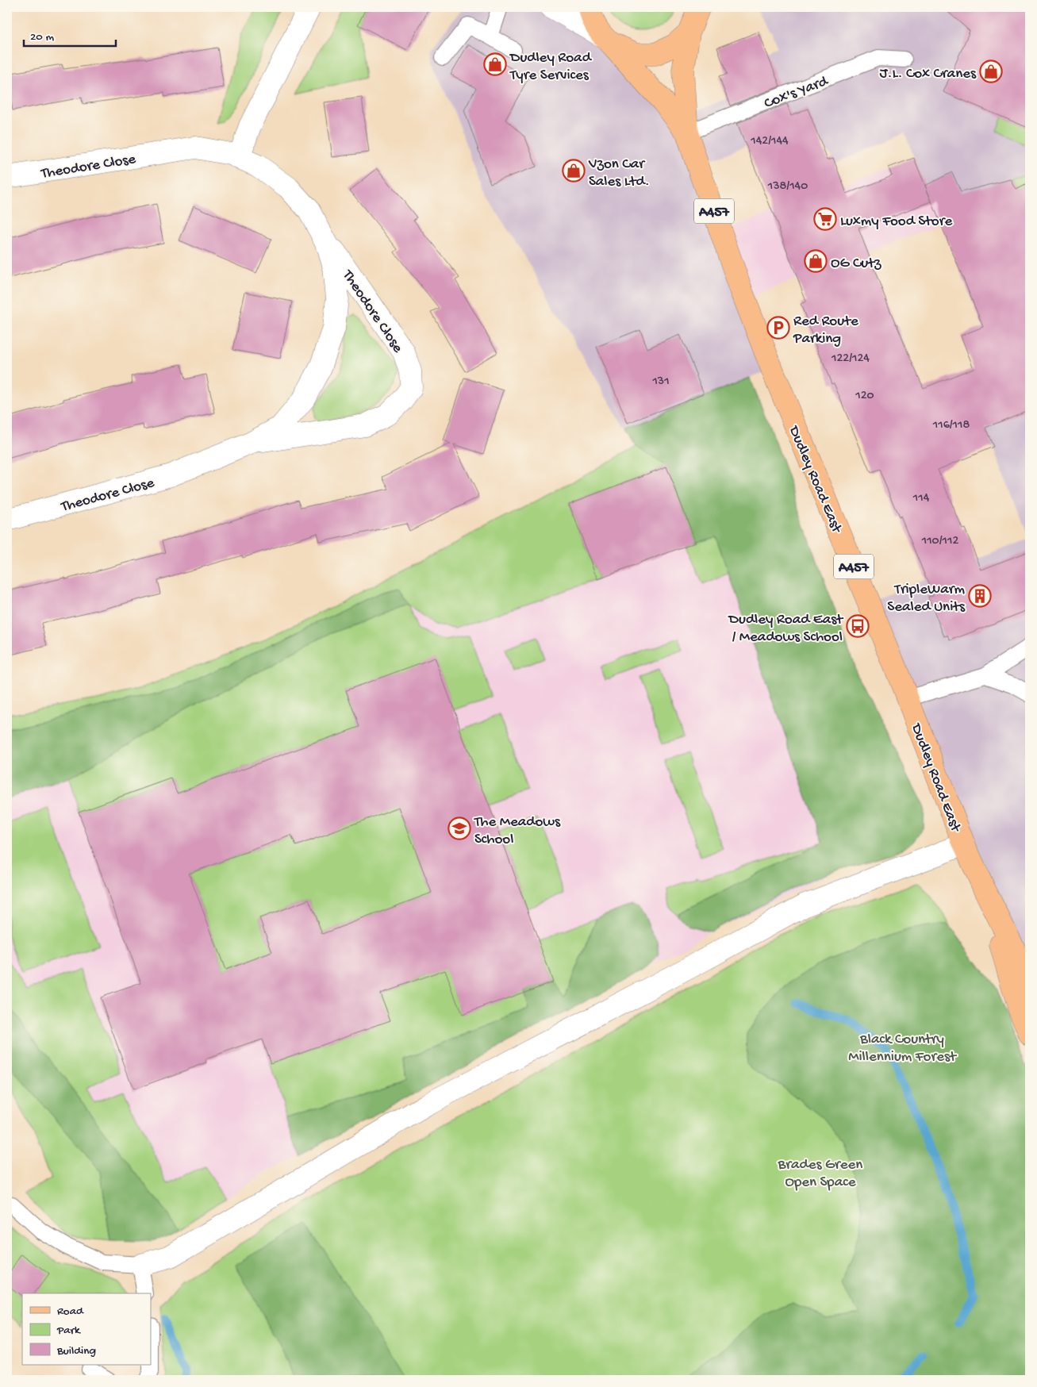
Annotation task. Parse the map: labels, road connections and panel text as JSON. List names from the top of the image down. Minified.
{"streets":{"main road":["A457","Dudley Road East"],"street":["Theodore Close"],"lane":["Cox's Yard"]},"crossings":[["Cox's Yard","Dudley Road East"]],"parks":["Black Country Millennium Forest","Brades Green Open Space"],"places":{"shop":["Dudley Road Tyre Services","J.L. Cox Cranes","Vzon Car Sales Ltd.","OG Cutz"],"supermarket":["Luxmy Food Store"],"parking":["Red Route Parking"],"building":["TripleWarm Sealed Units"],"bus stop":["Dudley Road East / Meadows School"],"school or university":["The Meadows School"]},"house_numbers":["142/144","138/140","122/124","131","120","116/118","114","110/112"],"legend":["Road","Park","Building"],"scale_bar":"20 m"}
